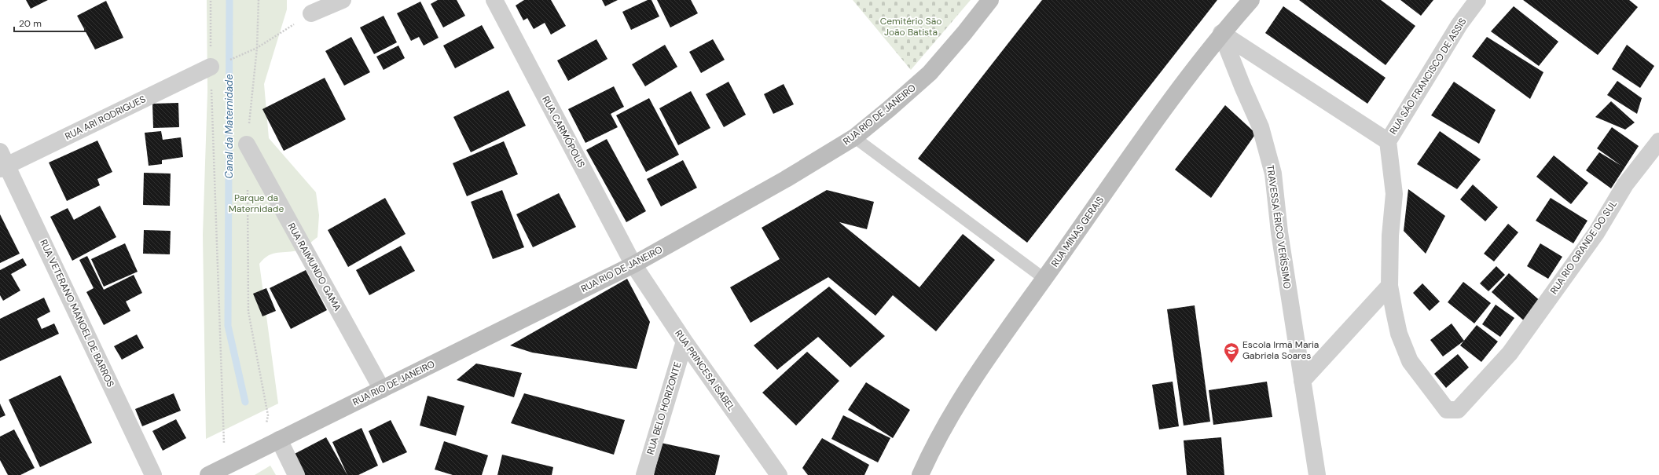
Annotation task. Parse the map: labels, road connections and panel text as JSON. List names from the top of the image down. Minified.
{"streets":{"main road":["RUA RIO DE JANEIRO","RUA MINAS GERAIS"],"street":["RUA SÃO FRANCISCO DE ASSIS","RUA ARI RODRIGUES","RUA CARMÓPOLIS","TRAVESSA ÉRICO VERÍSSIMO","RUA RIO GRANDE DO SUL","RUA RAIMUNDO GAMA","RUA VETERANO MANOEL DE BARROS","RUA PRINCESA ISABEL","RUA BELO HORIZONTE"]},"crossings":[["RUA SÃO FRANCISCO DE ASSIS","RUA RIO GRANDE DO SUL"],["RUA RIO DE JANEIRO","RUA CARMÓPOLIS"],["RUA RIO DE JANEIRO","RUA RAIMUNDO GAMA"],["RUA RIO DE JANEIRO","RUA PRINCESA ISABEL"],["RUA ARI RODRIGUES","RUA VETERANO MANOEL DE BARROS"],["RUA CARMÓPOLIS","RUA PRINCESA ISABEL"],["TRAVESSA ÉRICO VERÍSSIMO","RUA MINAS GERAIS"],["RUA PRINCESA ISABEL","RUA BELO HORIZONTE"]],"water":["Canal da Maternidade"],"parks":["Cemitério São João Batista","Parque da Maternidade"],"places":{"school or university":["Escola Irmã Maria Gabriela Soares"]},"scale_bar":"20 m"}
